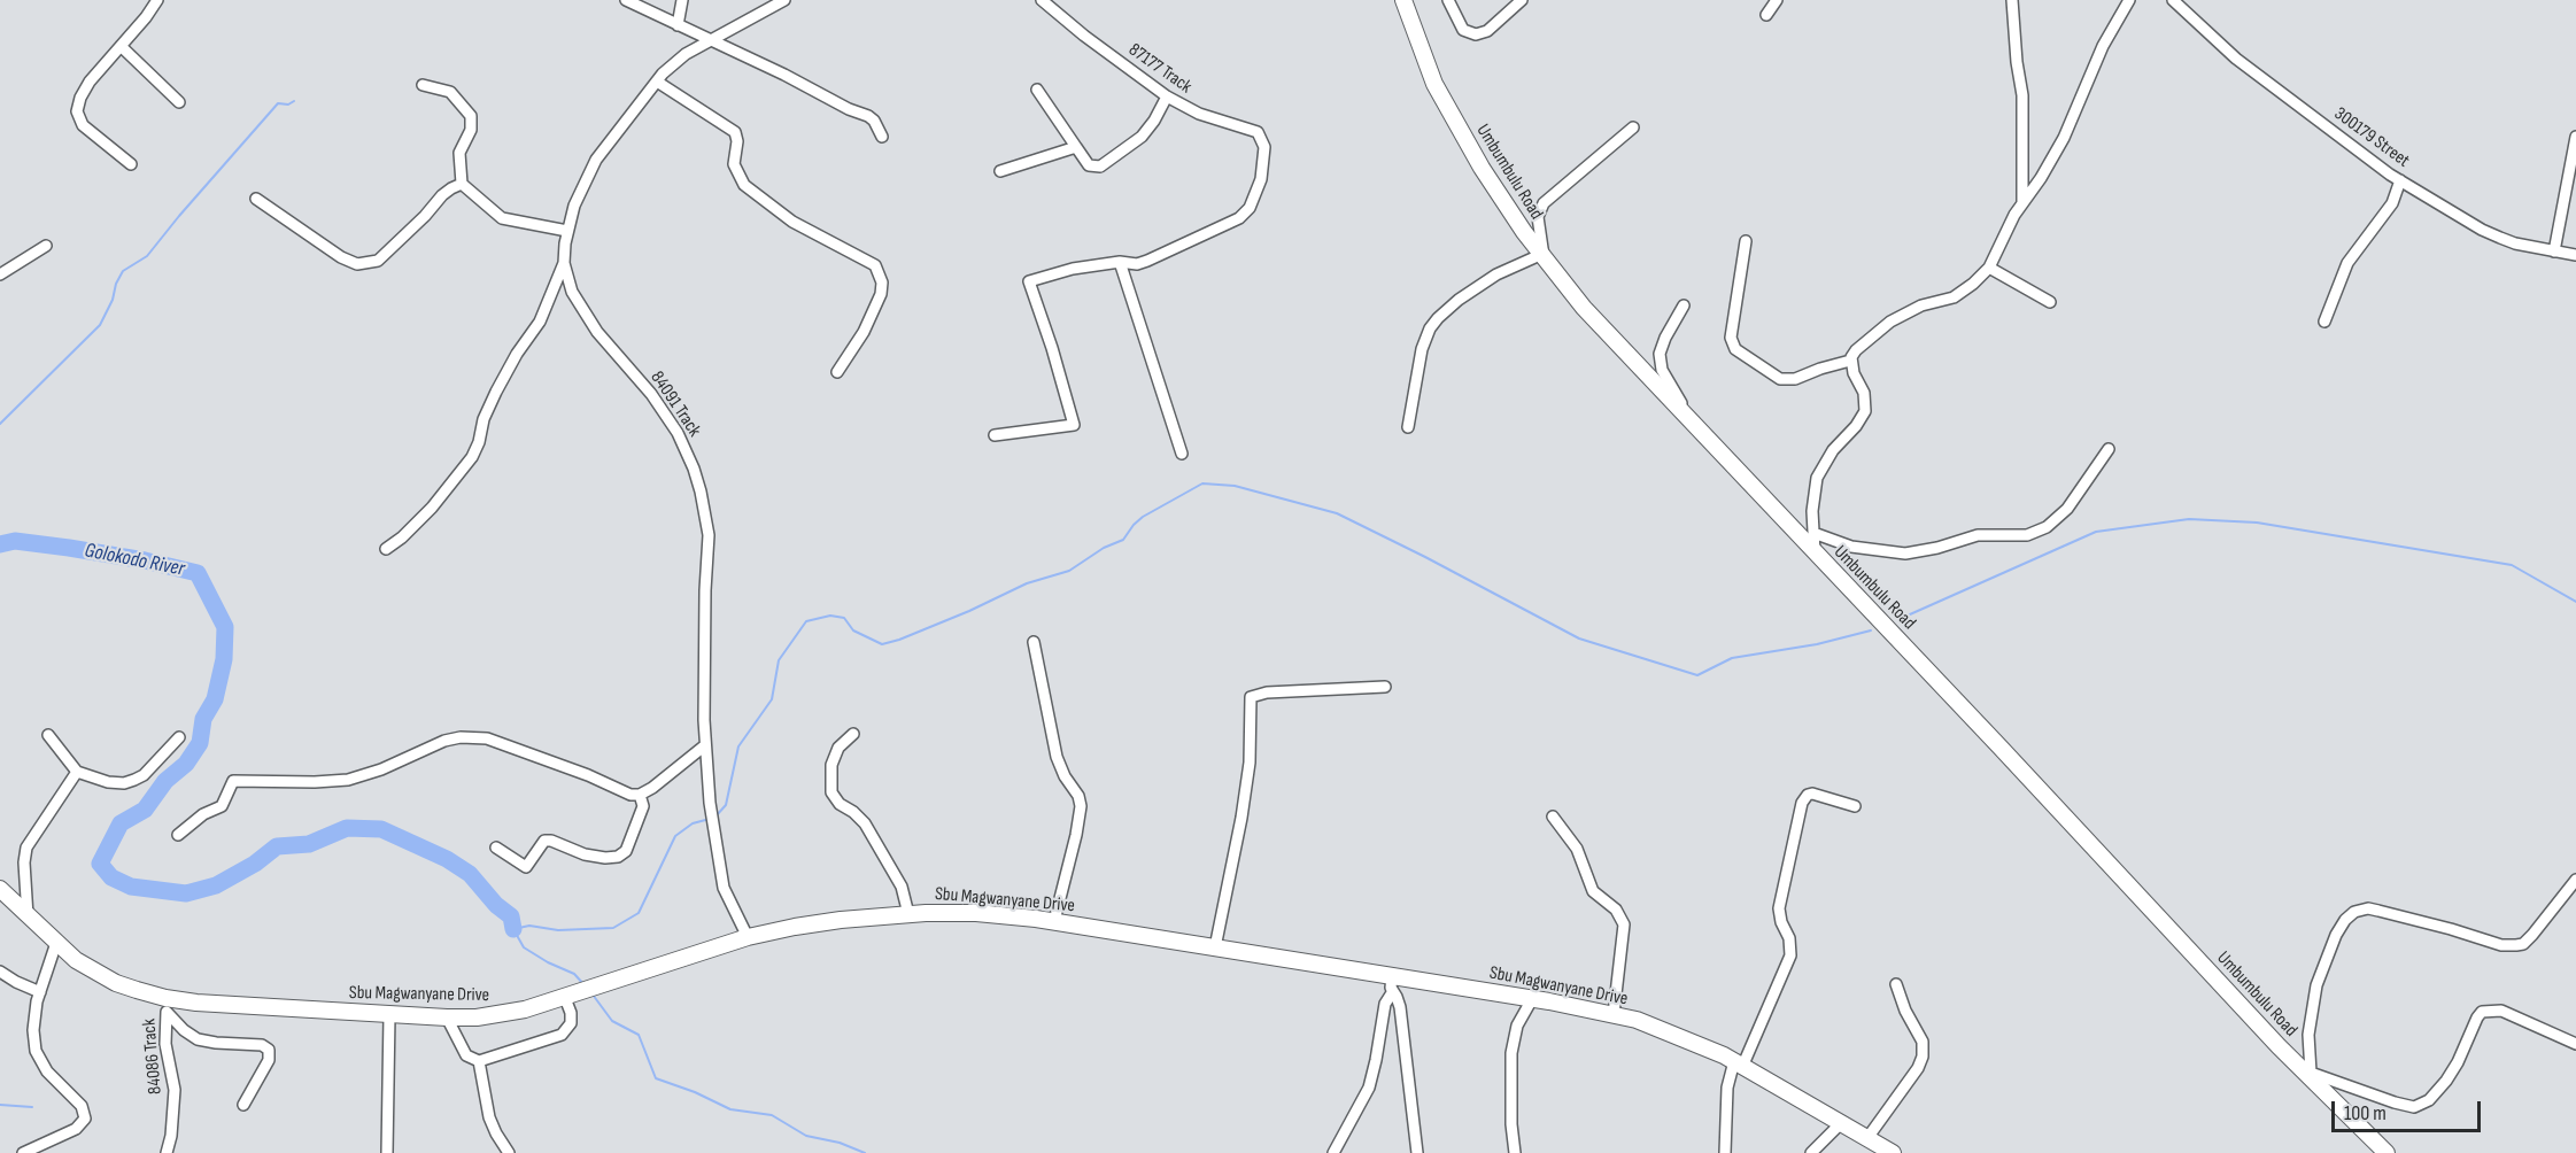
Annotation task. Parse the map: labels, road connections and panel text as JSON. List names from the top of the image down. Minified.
{"streets":{"main road":["Umbumbulu Road","Sbu Magwanyane Drive"],"street":["87177 Track","300179 Street","84091 Track","84086 Track"]},"crossings":[["84091 Track","Sbu Magwanyane Drive"],["Sbu Magwanyane Drive","84086 Track"]],"water":["Golokodo River"],"scale_bar":"100 m"}
